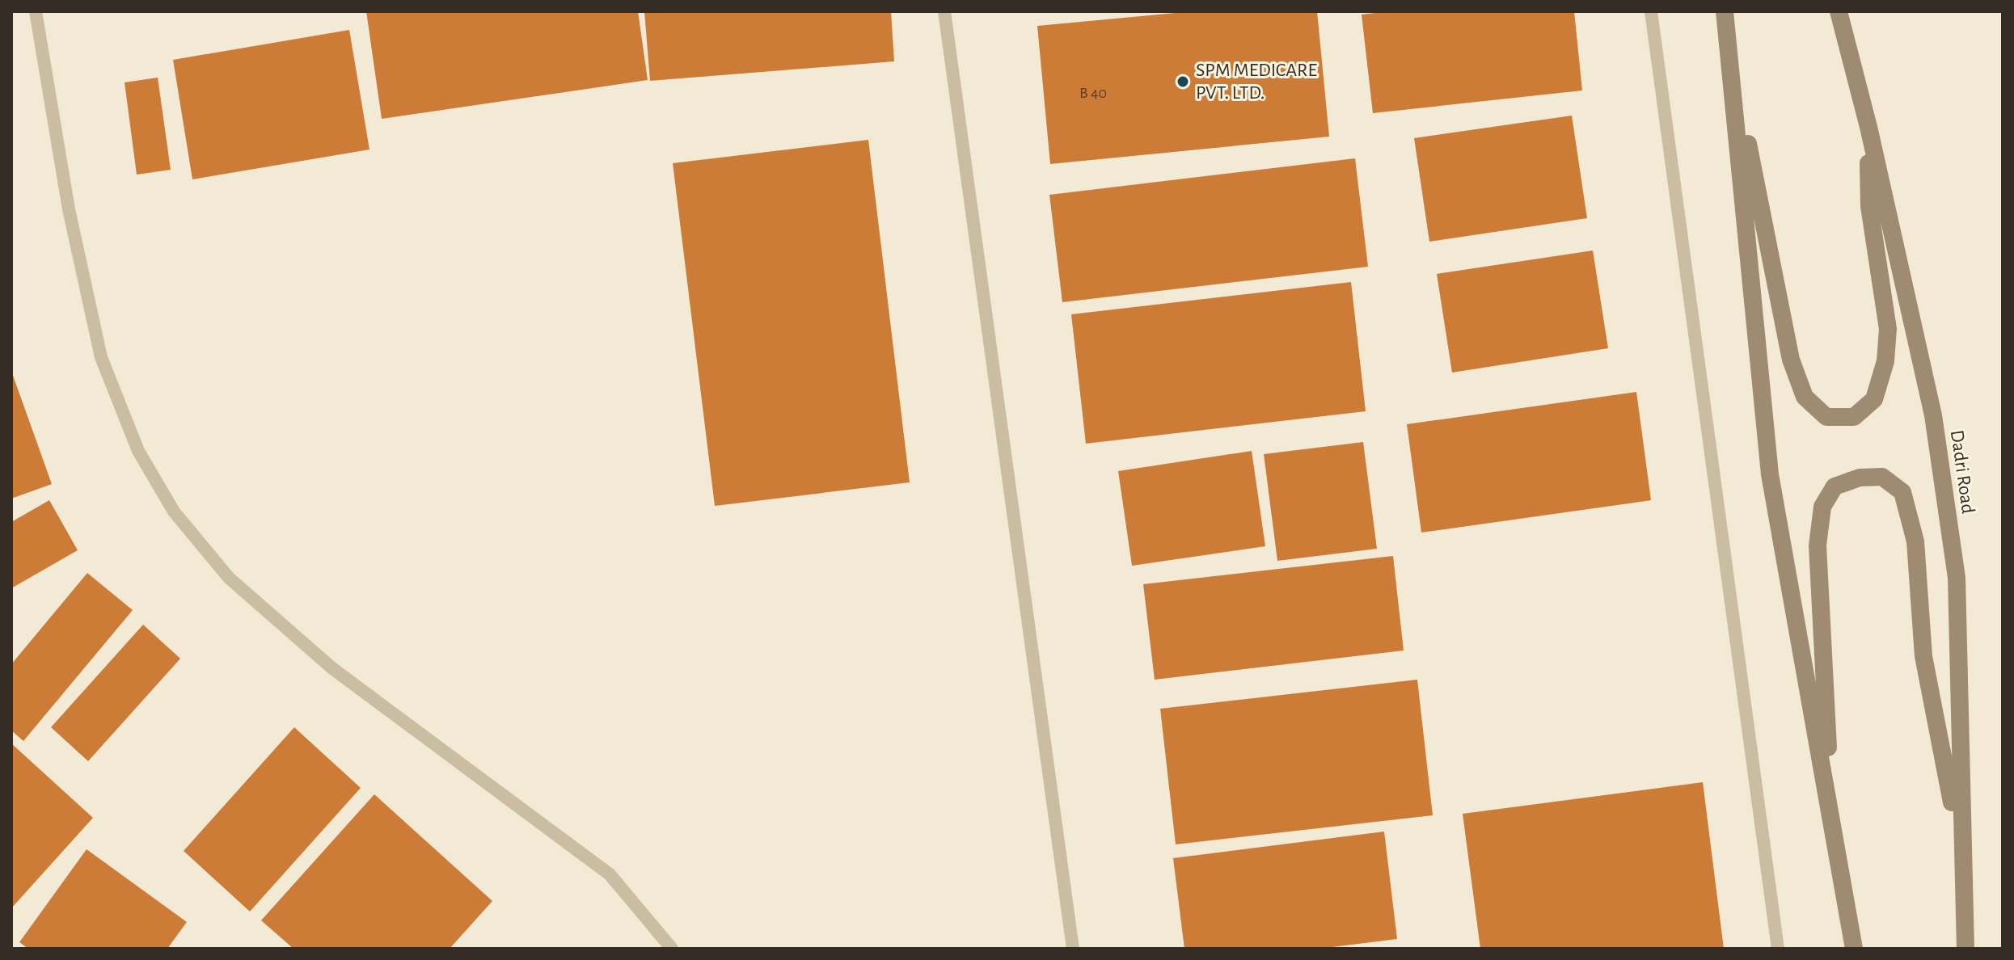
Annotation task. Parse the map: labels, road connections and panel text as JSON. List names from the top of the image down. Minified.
{"streets":{"main road":["Dadri Road"]},"places":["SPM MEDICARE PVT. LTD."],"house_numbers":["B 40"]}
